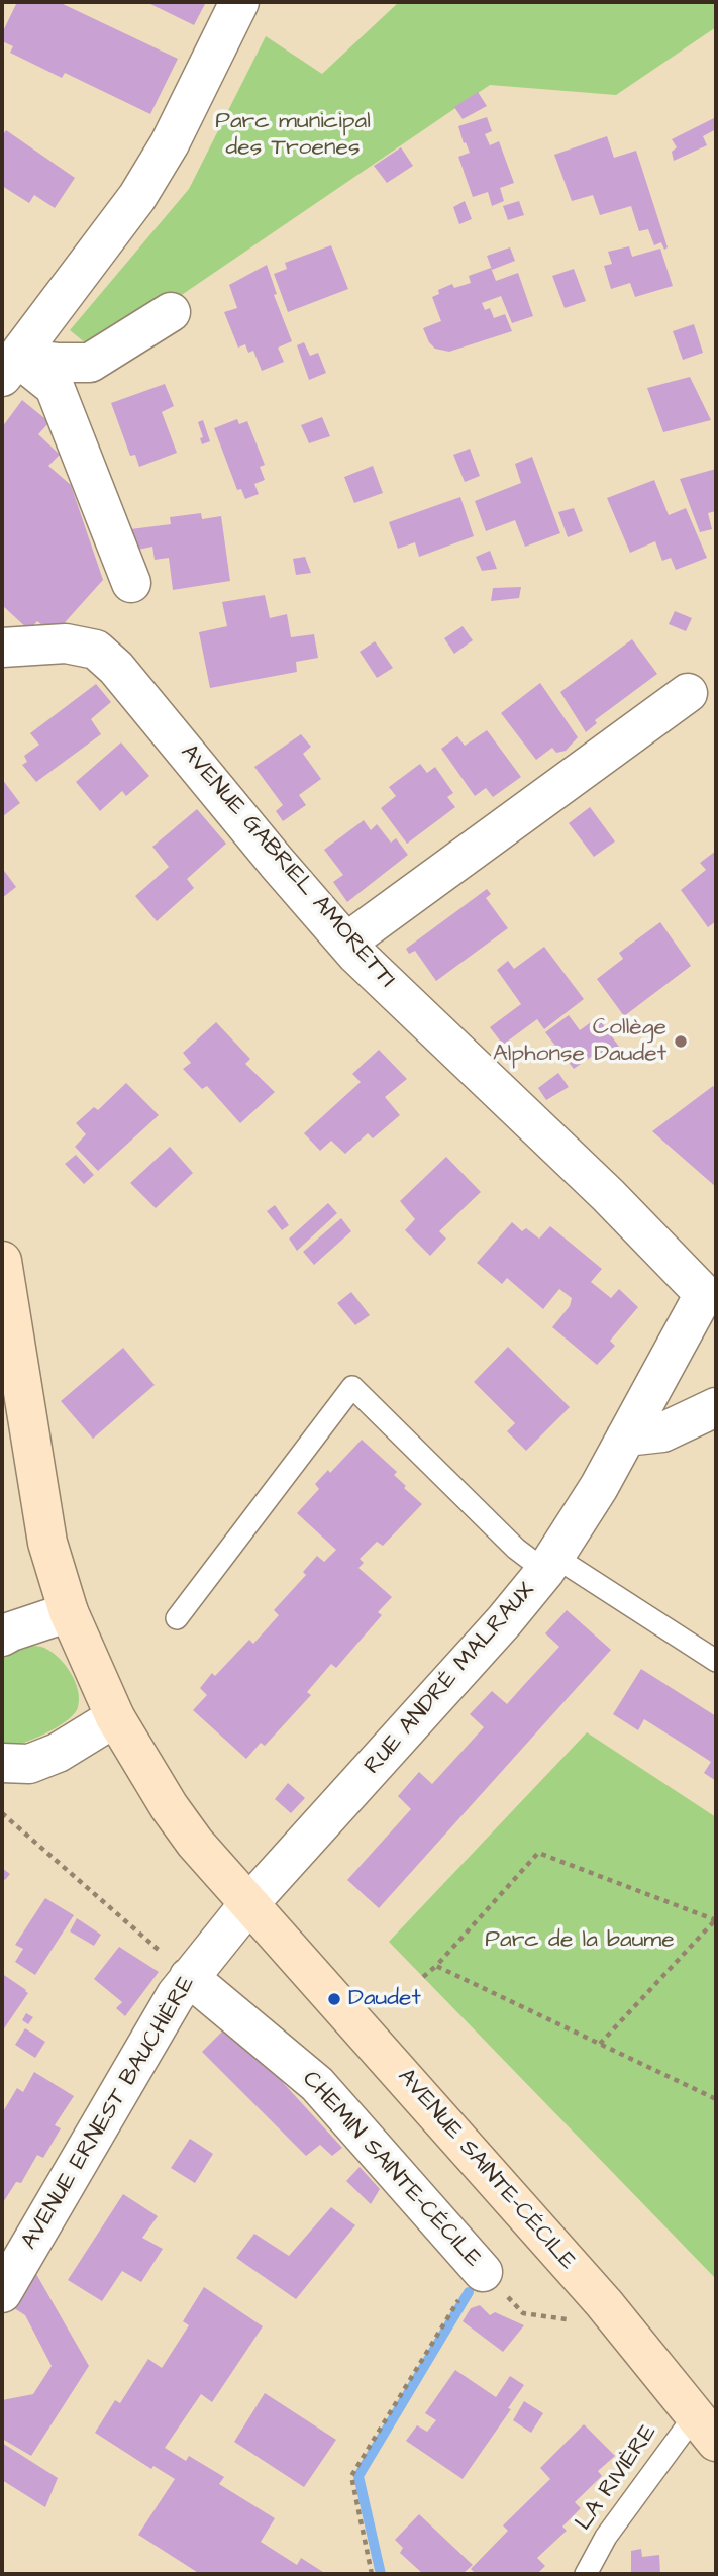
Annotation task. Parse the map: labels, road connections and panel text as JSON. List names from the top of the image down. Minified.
{"streets":{"main road":["AVENUE SAINTE-CÉCILE"],"street":["AVENUE GABRIEL AMORETTI","RUE ANDRÉ MALRAUX","AVENUE ERNEST BAUCHIÈRE","CHEMIN SAINTE-CÉCILE"],"lane":["LA RIVIÈRE"]},"crossings":[["AVENUE GABRIEL AMORETTI","RUE ANDRÉ MALRAUX"],["RUE ANDRÉ MALRAUX","AVENUE ERNEST BAUCHIÈRE"],["RUE ANDRÉ MALRAUX","AVENUE SAINTE-CÉCILE"],["AVENUE ERNEST BAUCHIÈRE","CHEMIN SAINTE-CÉCILE"],["AVENUE ERNEST BAUCHIÈRE","AVENUE SAINTE-CÉCILE"],["CHEMIN SAINTE-CÉCILE","AVENUE SAINTE-CÉCILE"],["AVENUE SAINTE-CÉCILE","LA RIVIÈRE"]],"parks":["Parc municipal des Troenes","Parc de la baume"],"places":["Collège Alphonse Daudet","Daudet"]}
